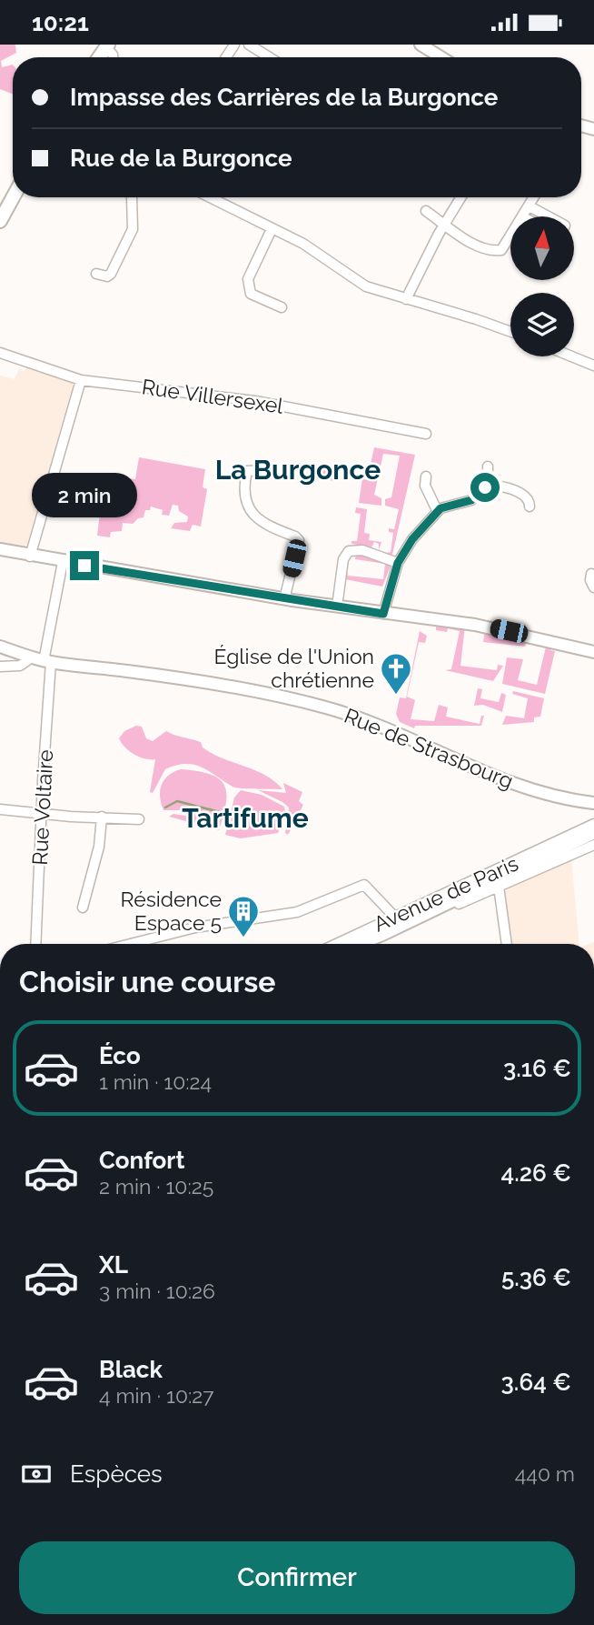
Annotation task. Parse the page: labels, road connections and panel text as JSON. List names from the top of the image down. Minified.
{"streets":{"main road":["Avenue de Paris"],"street":["Rue Villersexel","Rue de Strasbourg","Rue Voltaire"]},"crossings":[["Rue de Strasbourg","Rue Voltaire"]],"districts":["La Burgonce","Tartifume"],"places":{"church":["Église de l'Union chrétienne"],"building":["Résidence Espace 5"]},"north":"top","page":{"status":"10:21","banner":["Impasse des Carrières de la Burgonce","Rue de la Burgonce"],"bubble":"2 min","heading":"Choisir une course","list":[{"name":"Éco","note":"1 min · 10:24","value":"3.16 €"},{"name":"Confort","note":"2 min · 10:25","value":"4.26 €"},{"name":"XL","note":"3 min · 10:26","value":"5.36 €"},{"name":"Black","note":"4 min · 10:27","value":"3.64 €"}],"pay":["Espèces","440 m"],"buttons":"Confirmer"}}
